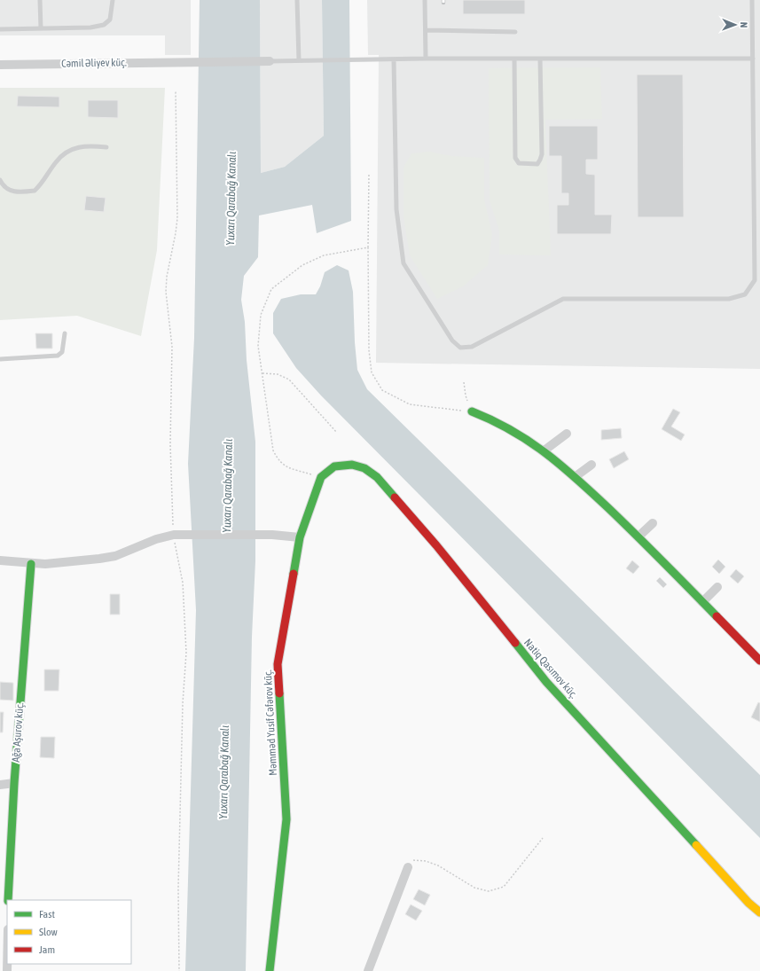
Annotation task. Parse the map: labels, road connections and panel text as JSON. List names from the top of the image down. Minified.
{"streets":{"street":["Cəmil Əliyev küç.","Natiq Qasımov küç.","Məmməd Yusif Cəfərov küç.","Ağa Aşurov küç."]},"crossings":[["Natiq Qasımov küç.","Məmməd Yusif Cəfərov küç."]],"water":["Yuxarı Qarabağ Kanalı"],"legend":["Fast","Slow","Jam"],"north":"right"}
